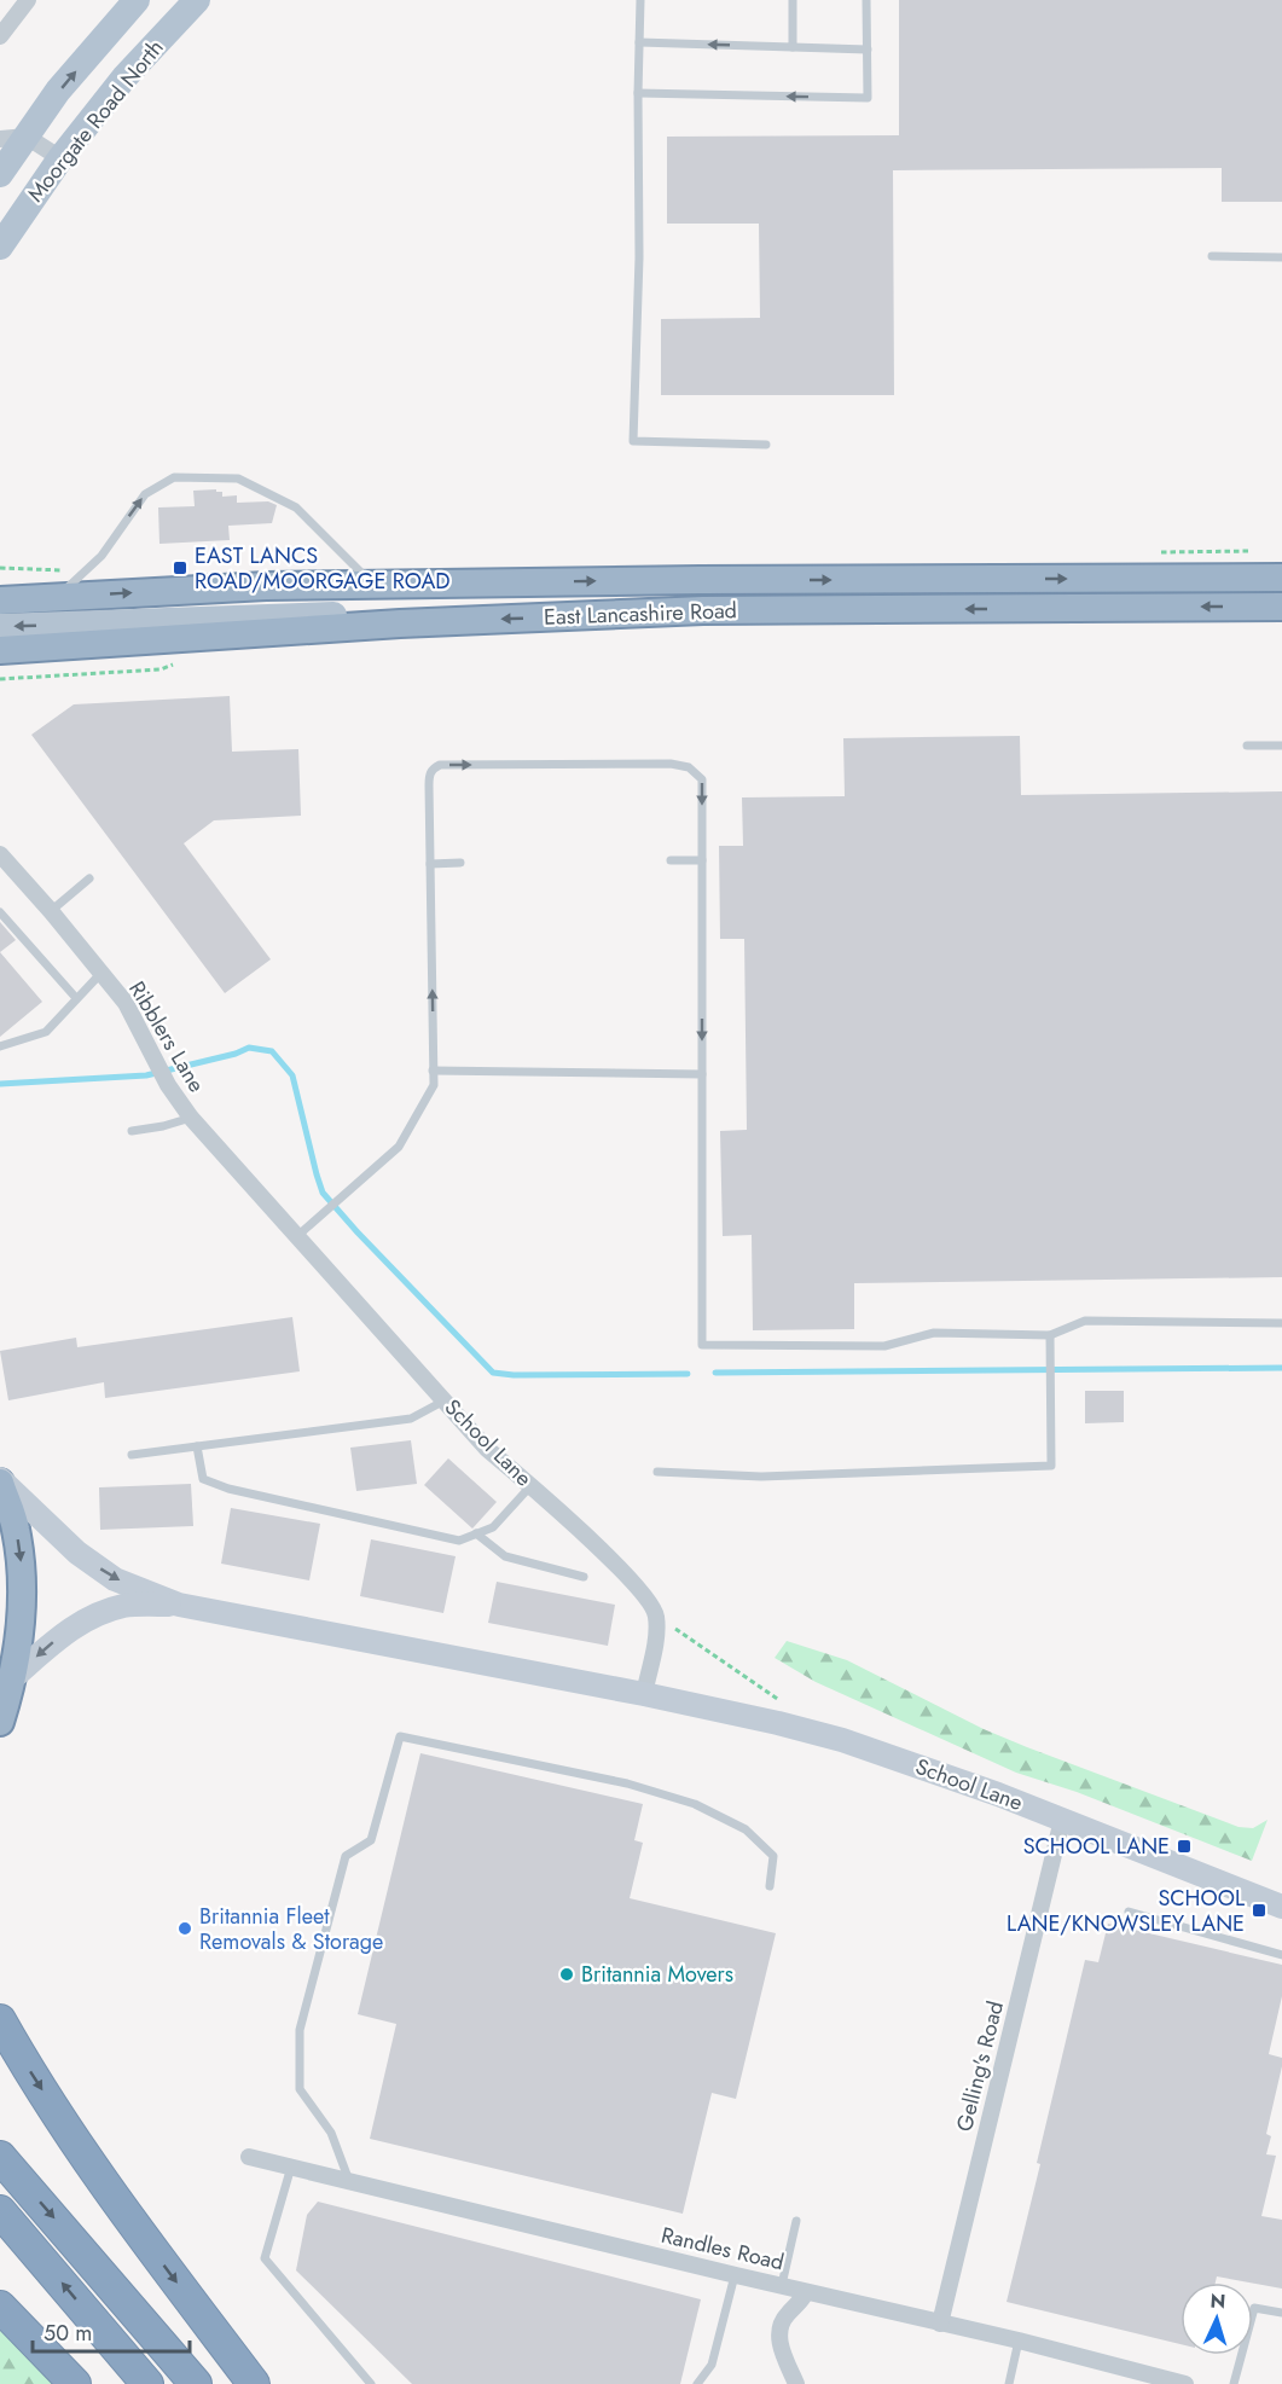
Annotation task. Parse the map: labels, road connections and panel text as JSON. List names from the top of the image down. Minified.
{"streets":{"highway":["East Lancashire Road"],"main road":["Moorgate Road North","School Lane"],"street":["Ribblers Lane","Gelling's Road","Randles Road"]},"crossings":[["Ribblers Lane","School Lane"],["School Lane","Gelling's Road"],["Gelling's Road","Randles Road"]],"places":{"transit":["EAST LANCS ROAD/MOORGAGE ROAD","SCHOOL LANE","SCHOOL LANE/KNOWSLEY LANE"],"other":["Britannia Fleet Removals & Storage","Britannia Movers"]},"scale_bar":"50 m","north":"top"}
